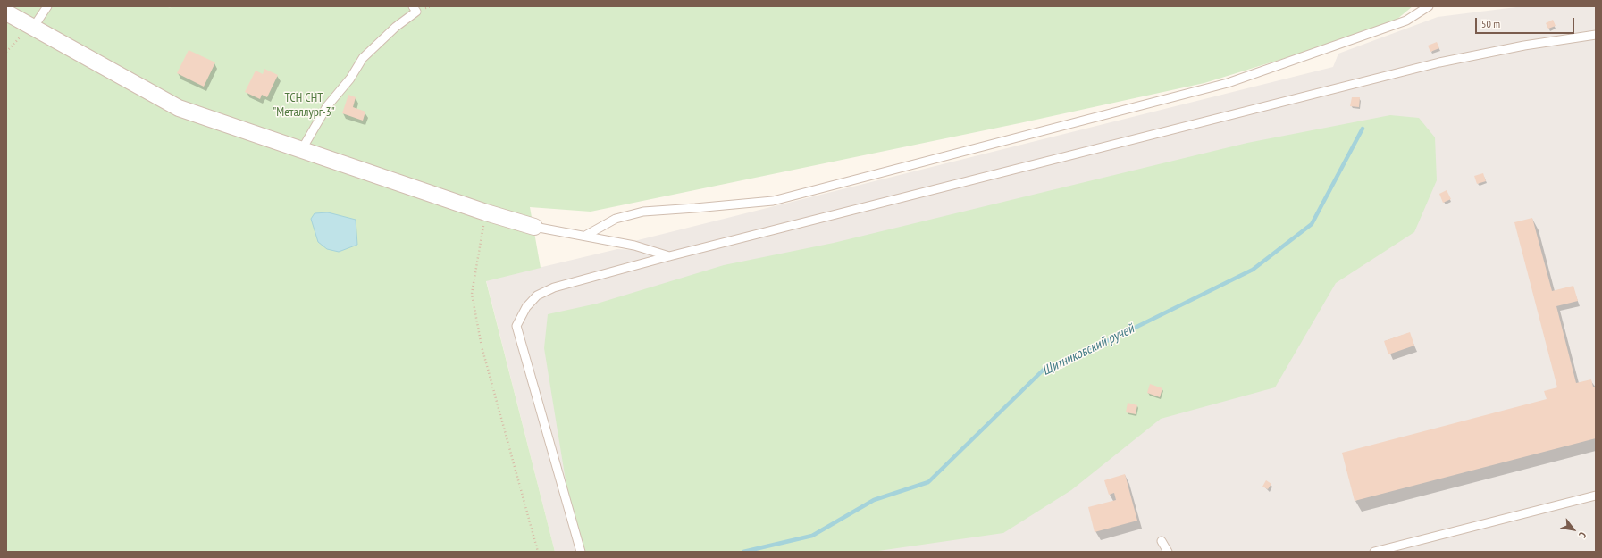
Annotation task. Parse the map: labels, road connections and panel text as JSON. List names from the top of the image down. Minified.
{"water":["Щитниковский ручей"],"parks":["ТСН СНТ \"Металлург-3\""],"scale_bar":"50 m","north":"bottom right"}
